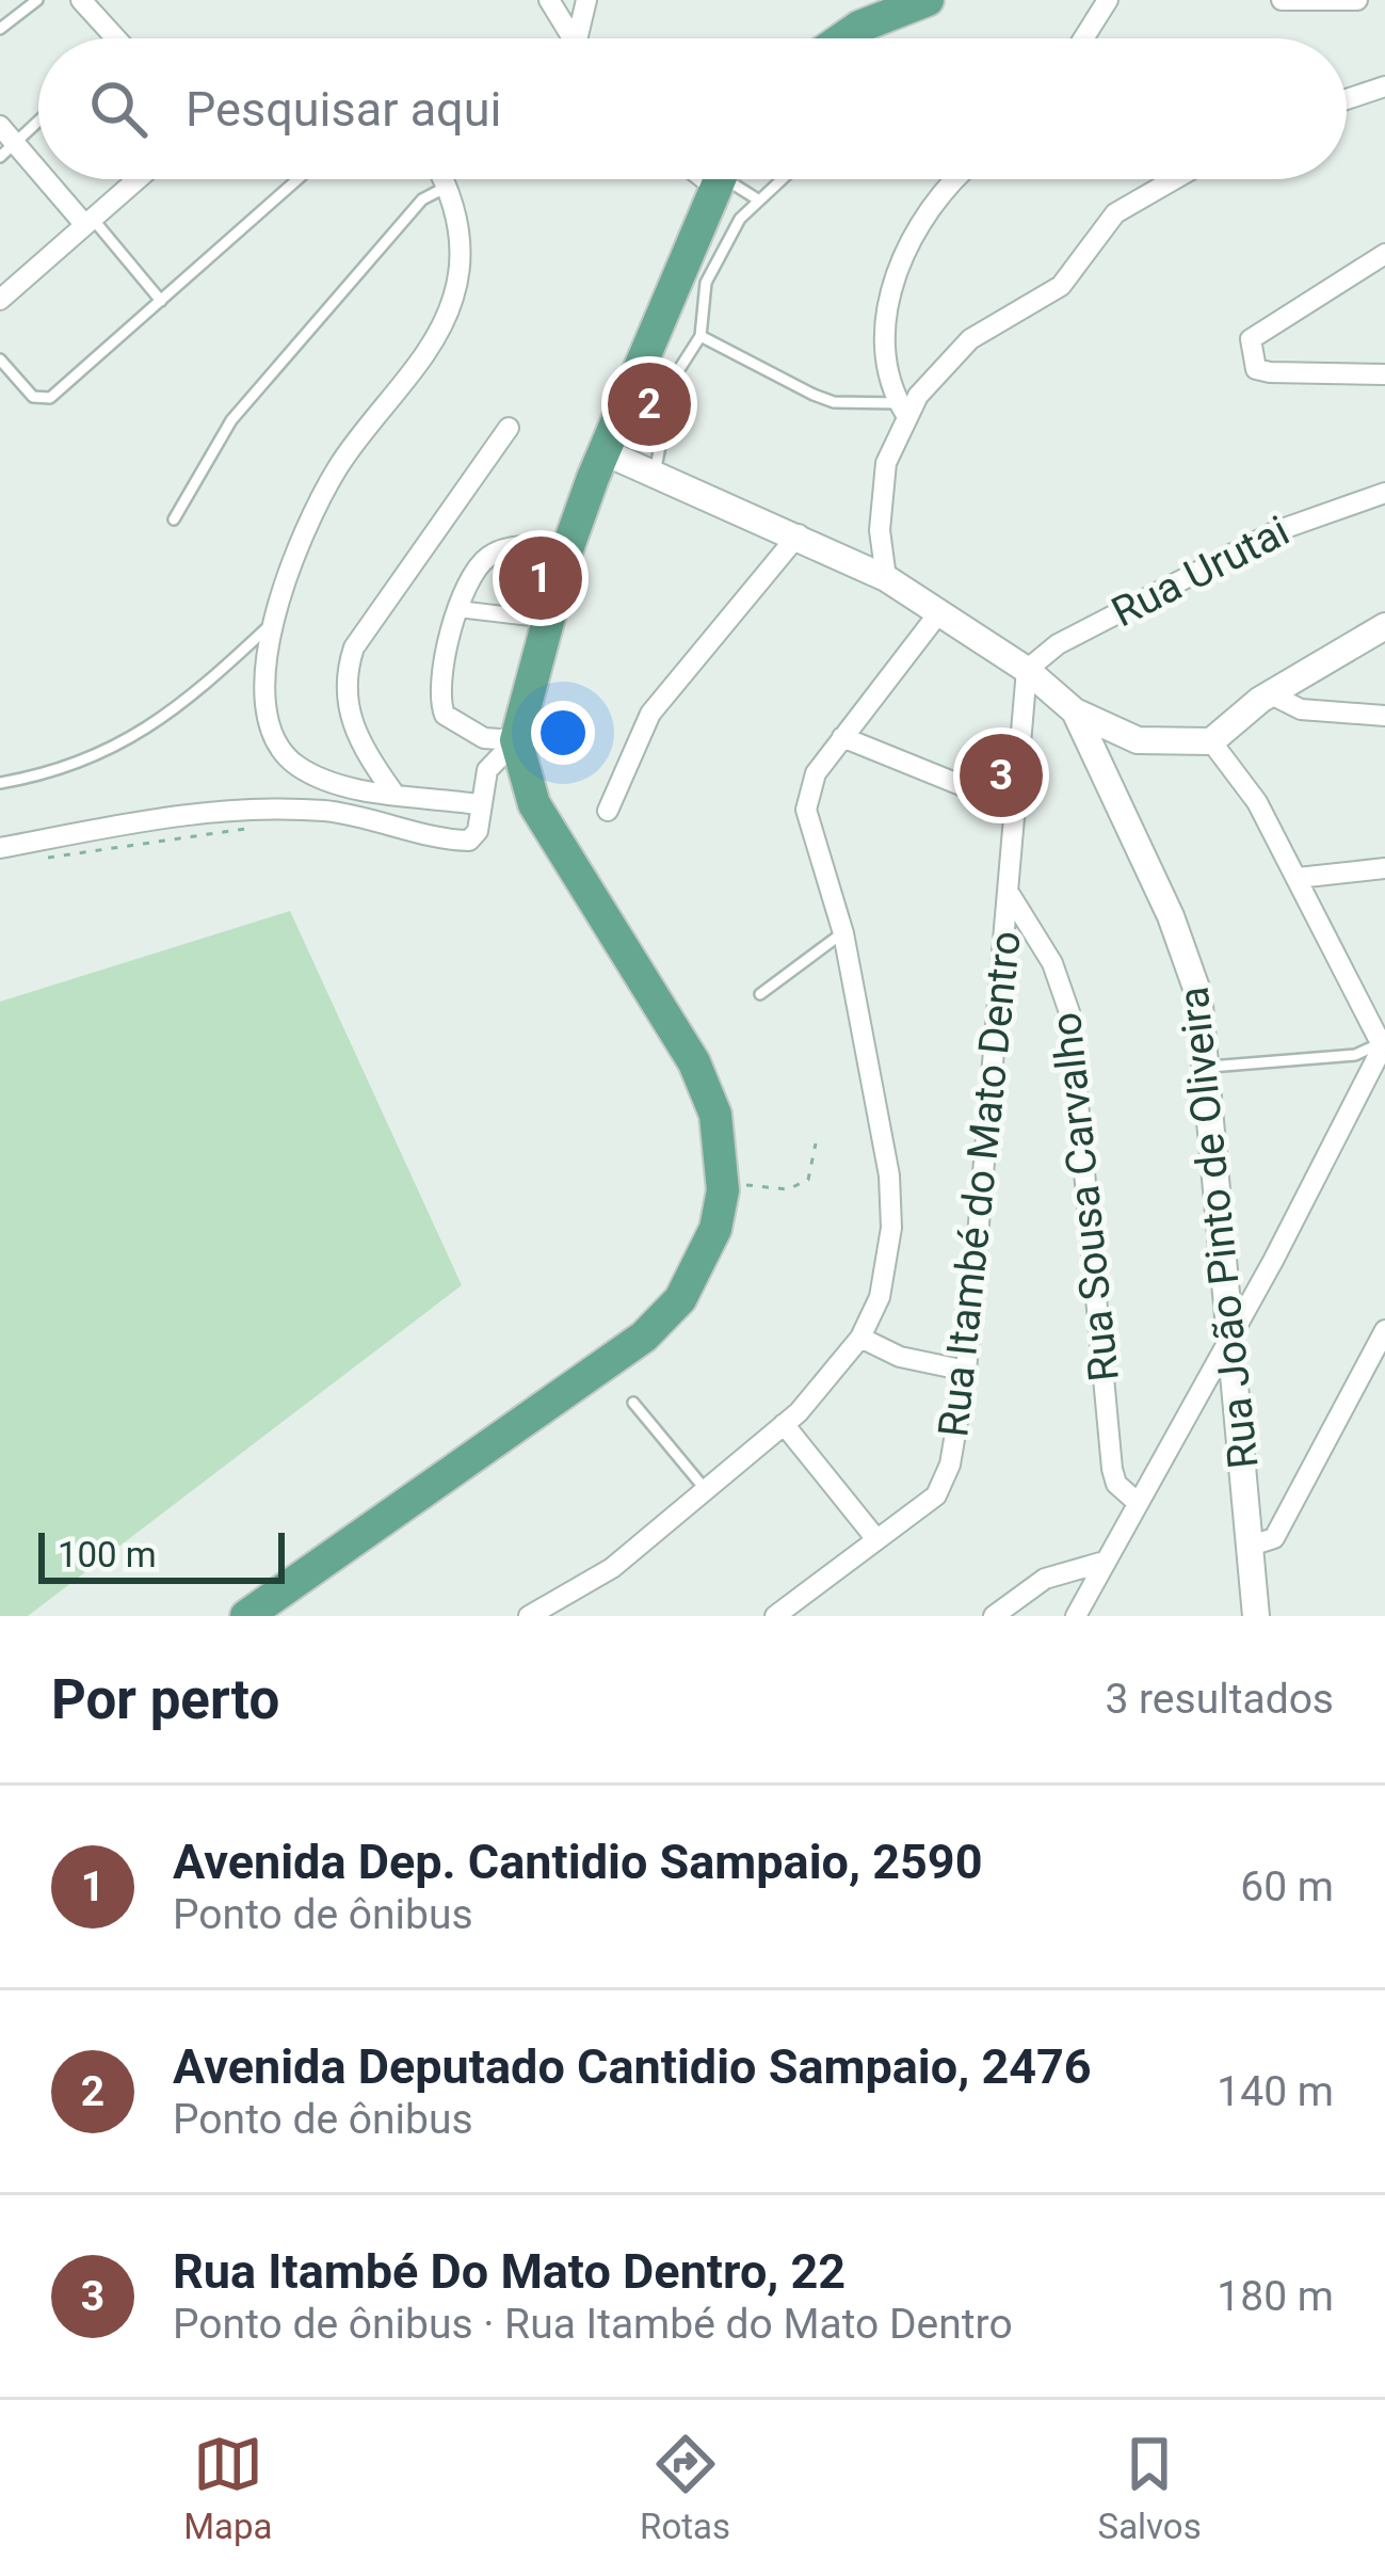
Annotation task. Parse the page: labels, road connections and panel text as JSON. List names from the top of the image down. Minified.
{"streets":{"street":["Rua Urutai","Rua Itambé do Mato Dentro","Rua Sousa Carvalho","Rua João Pinto de Oliveira"]},"crossings":[["Rua Urutai","Rua Itambé do Mato Dentro"],["Rua Itambé do Mato Dentro","Rua Sousa Carvalho"]],"scale_bar":"100 m","page":{"search":"Pesquisar aqui","pins":["2","1","3"],"scale":"100 m","heading":["Por perto","3 resultados"],"list":[{"mark":"1","name":"Avenida Dep. Cantidio Sampaio, 2590","note":"Ponto de ônibus","value":"60 m"},{"mark":"2","name":"Avenida Deputado Cantidio Sampaio, 2476","note":"Ponto de ônibus","value":"140 m"},{"mark":"3","name":"Rua Itambé Do Mato Dentro, 22","note":"Ponto de ônibus · Rua Itambé do Mato Dentro","value":"180 m"}],"nav":["Mapa","Rotas","Salvos"]}}
